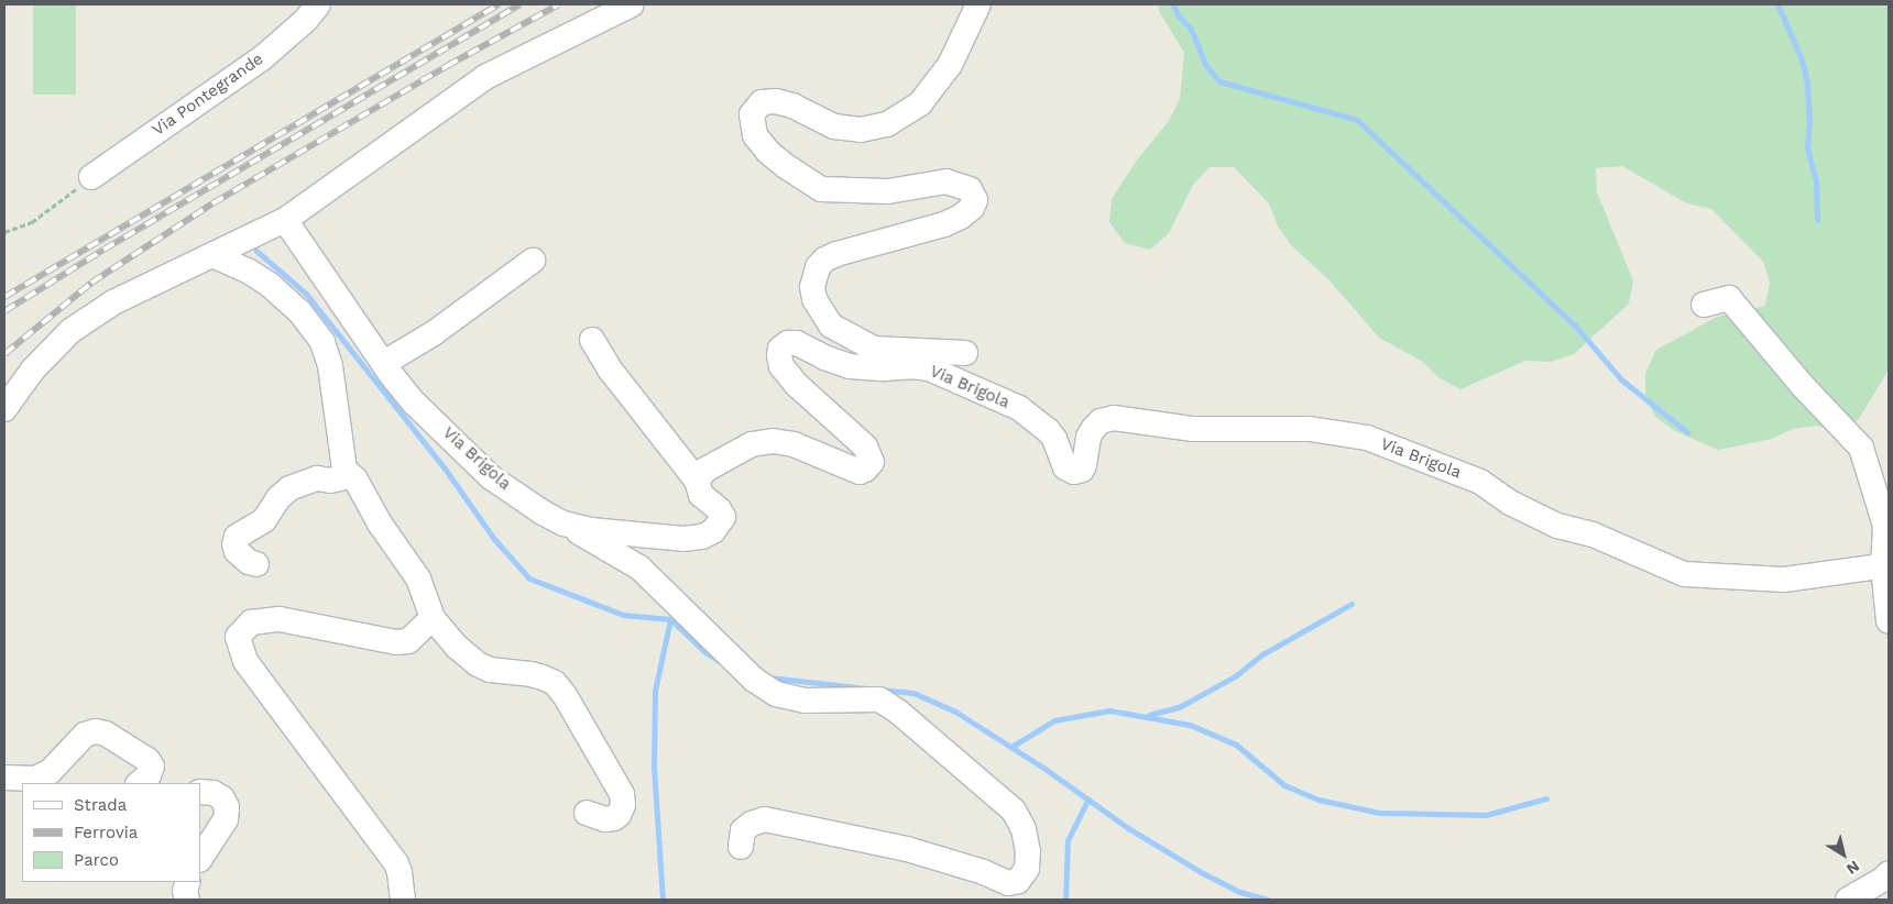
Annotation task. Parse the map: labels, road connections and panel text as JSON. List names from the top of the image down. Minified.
{"streets":{"street":["Via Pontegrande","Via Brigola"]},"legend":["Strada","Ferrovia","Parco"],"north":"bottom right"}
